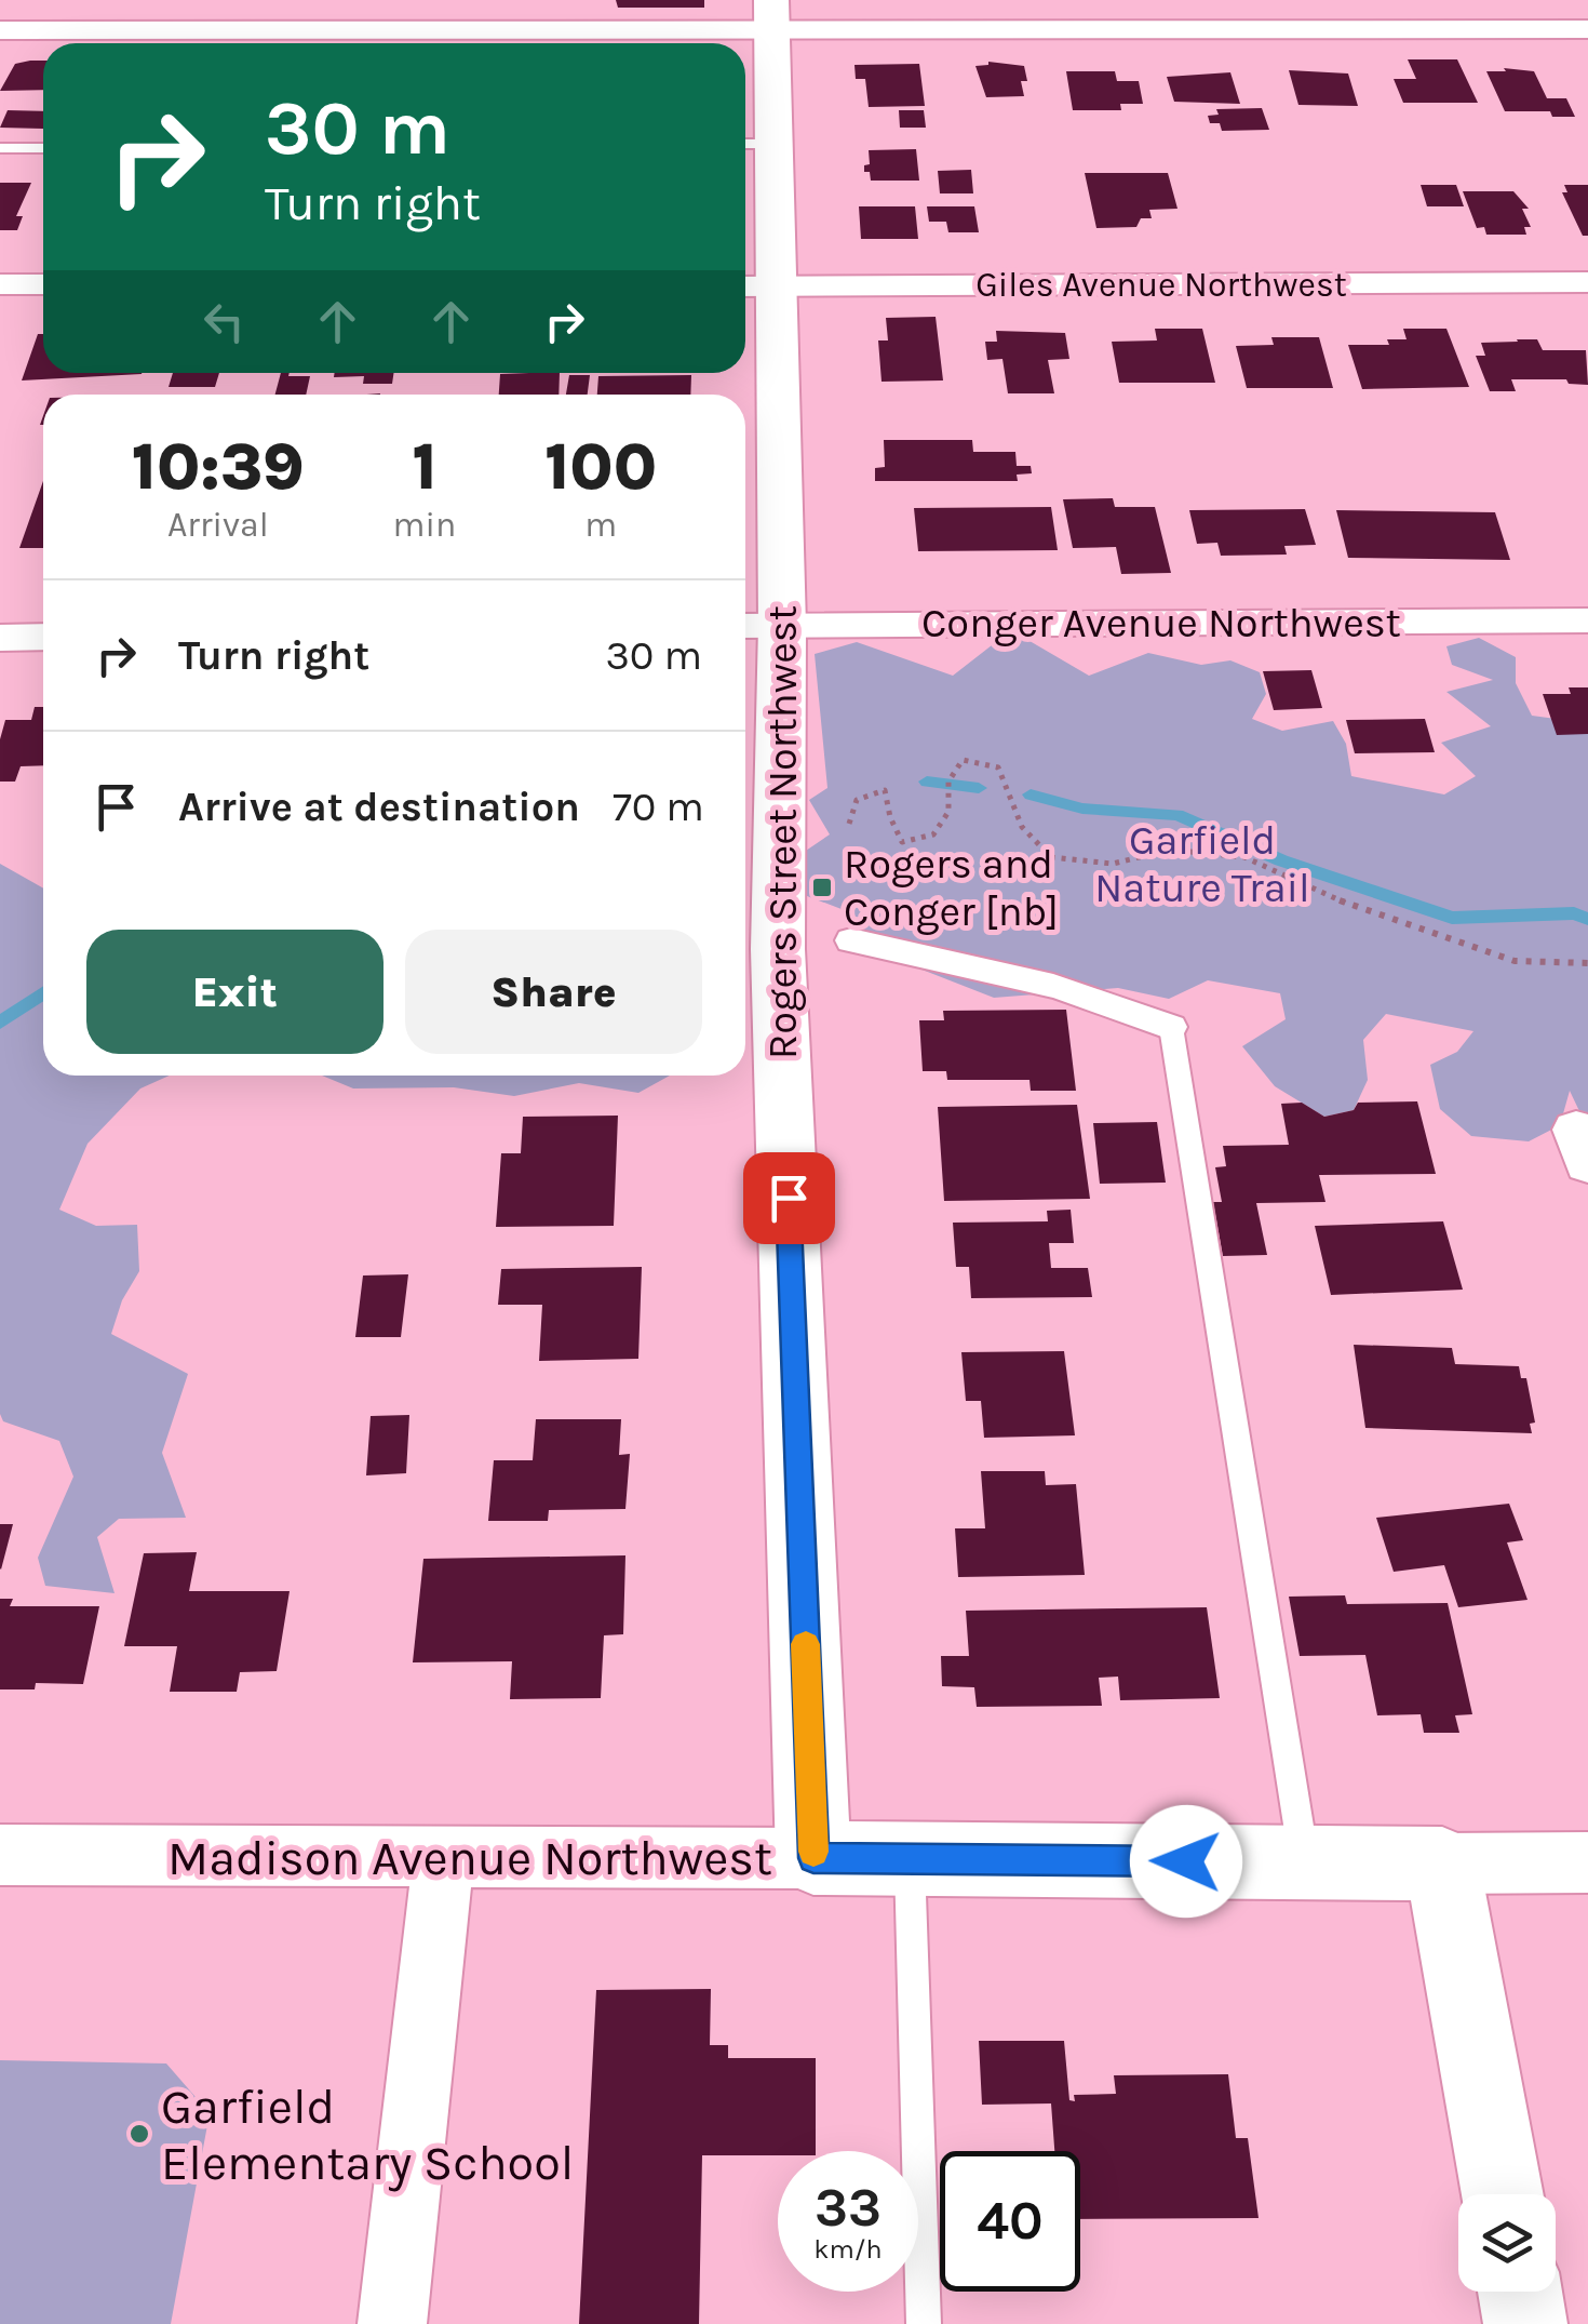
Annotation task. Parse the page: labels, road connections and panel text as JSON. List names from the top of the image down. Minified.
{"streets":{"street":["Giles Avenue Northwest","Conger Avenue Northwest","Rogers Street Northwest","Madison Avenue Northwest"]},"crossings":[["Giles Avenue Northwest","Rogers Street Northwest"],["Conger Avenue Northwest","Rogers Street Northwest"],["Rogers Street Northwest","Madison Avenue Northwest"]],"parks":["Garfield Nature Trail"],"places":{"transit":["Rogers and Conger [nb]"],"other":["Garfield Elementary School"]},"page":{"turn":["30 m","Turn right"],"eta":["10:39","Arrival","1","min","100","m"],"list":[{"name":"Turn right","value":"30 m"},{"name":"Arrive at destination","value":"70 m"}],"buttons":["Exit","Share"],"speed":"33 km/h","limit":"40"}}
